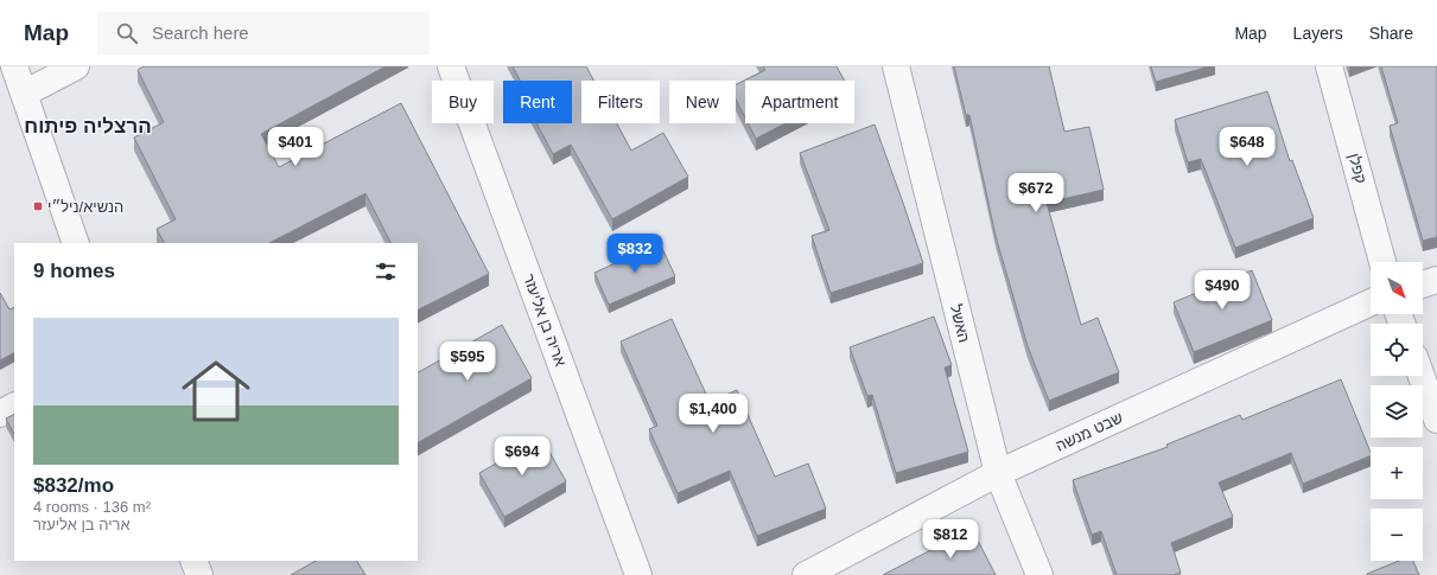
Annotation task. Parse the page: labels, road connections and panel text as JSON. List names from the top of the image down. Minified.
{"streets":{"street":["קפלן","אריה בן אליעזר","האשל","שבט מנשה"]},"crossings":[["האשל","שבט מנשה"]],"districts":["הרצליה פיתוח"],"places":{"transit":["הנשיא/ניל״י"]},"north":"bottom right","page":{"header":"Map","search":"Search here","nav":["Map","Layers","Share"],"chip":["Buy","Rent","Filters","New","Apartment"],"price":["$401","$648","$672","$832","$490","$595","$1,400","$694","$812"],"heading":"9 homes","map_buttons":["+","−"],"list":[{"name":"$832/mo","note":"4 rooms · 136 m² · אריה בן אליעזר"}]}}
